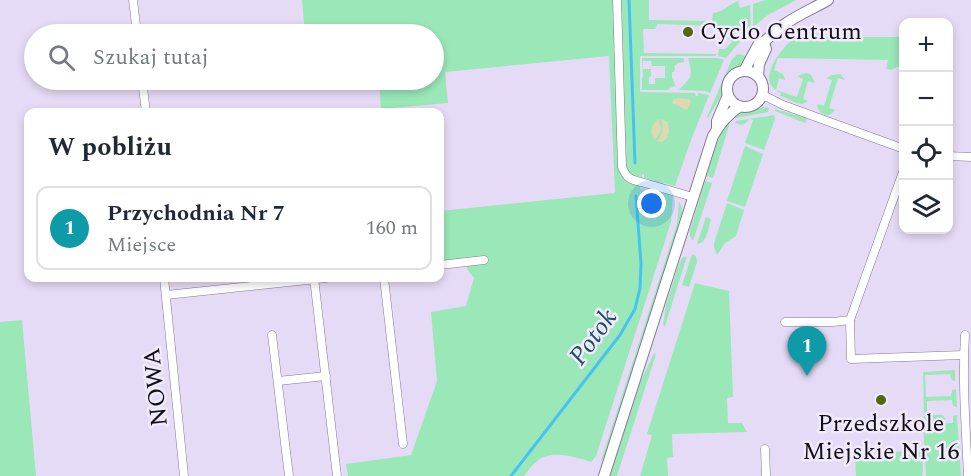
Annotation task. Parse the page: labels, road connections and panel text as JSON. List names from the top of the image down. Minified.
{"streets":{"street":["NOWA"]},"water":["Potok"],"places":["Cyclo Centrum","Przedszkole Miejskie Nr 16"],"page":{"map_buttons":["+","−"],"search":"Szukaj tutaj","heading":"W pobliżu","list":[{"mark":"1","name":"Przychodnia Nr 7","note":"Miejsce","value":"160 m"}],"pins":"1"}}
